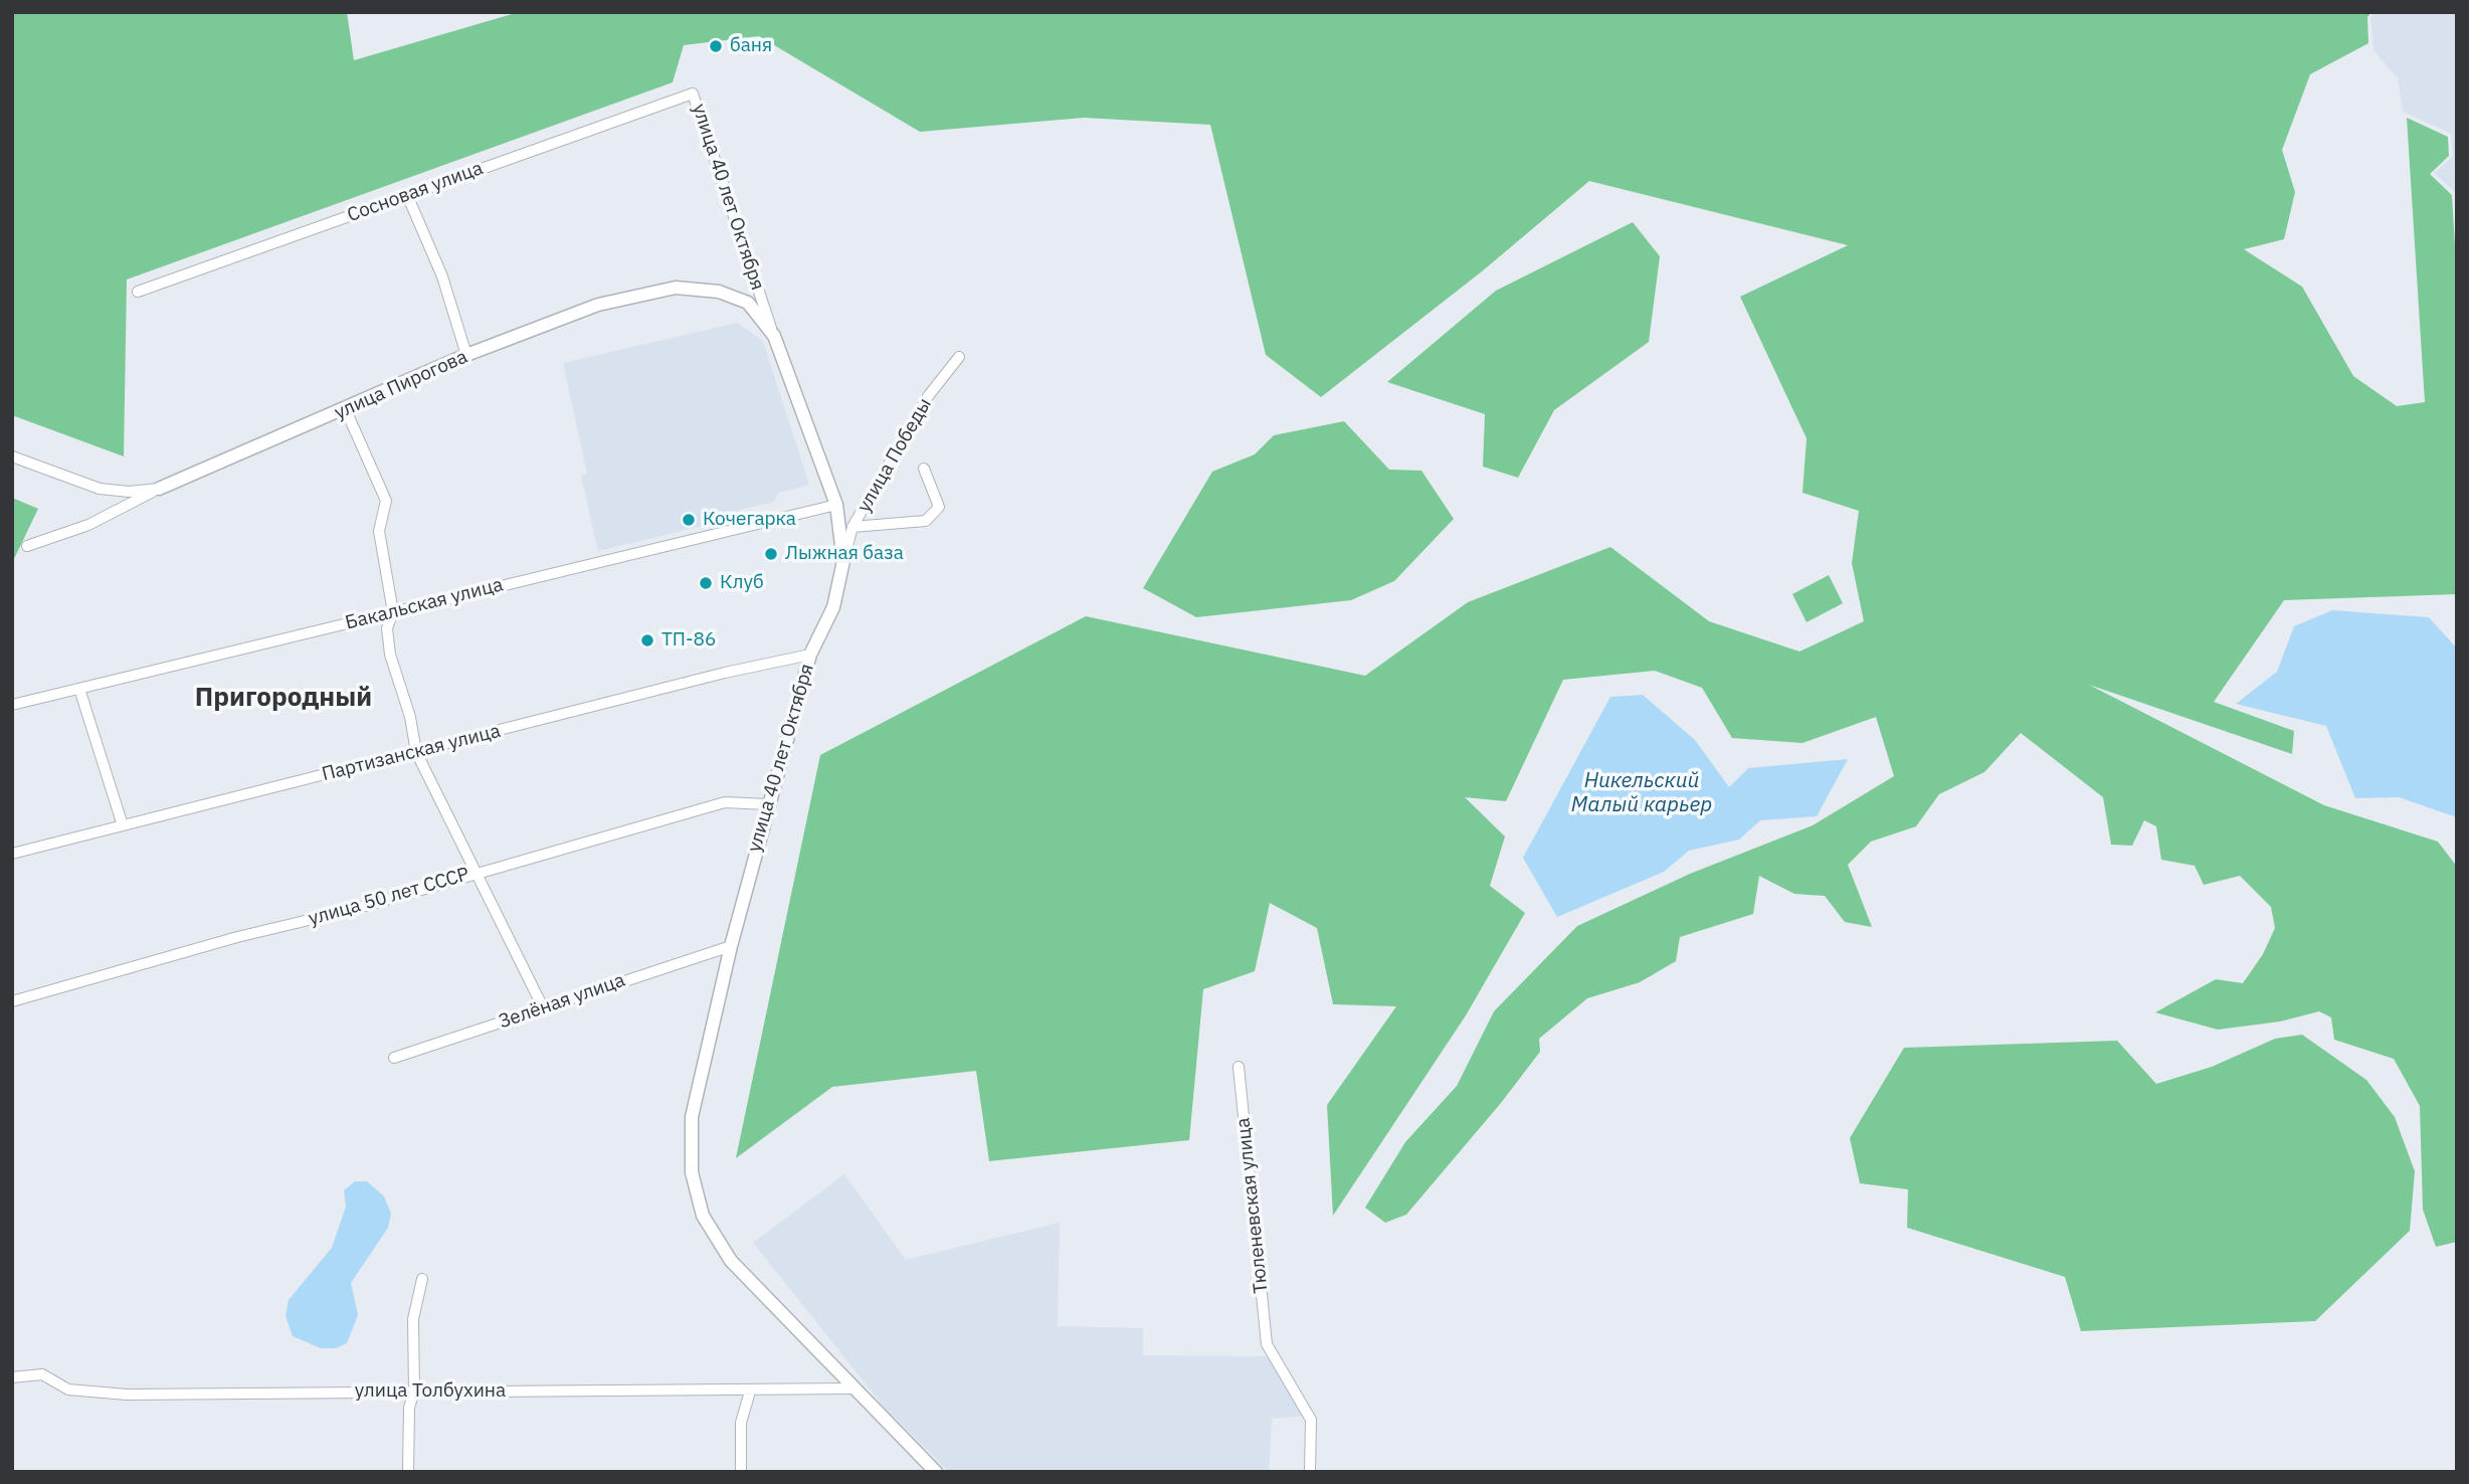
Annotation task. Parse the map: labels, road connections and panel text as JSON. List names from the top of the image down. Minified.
{"streets":{"street":["Сосновая улица","улица 40 лет Октября","улица Пирогова","улица Победы","Бакальская улица","Партизанская улица","улица 50 лет СССР","Зелёная улица","Тюленевская улица","улица Толбухина"]},"crossings":[["Сосновая улица","улица 40 лет Октября"],["улица 40 лет Октября","улица Пирогова"],["улица 40 лет Октября","улица Победы"],["улица 40 лет Октября","Бакальская улица"],["улица 40 лет Октября","Партизанская улица"],["улица 40 лет Октября","улица 50 лет СССР"],["улица 40 лет Октября","Зелёная улица"],["улица 40 лет Октября","улица Толбухина"]],"districts":["Пригородный"],"water":["Никельский Малый карьер"],"places":["баня","Кочегарка","Лыжная база","Клуб","ТП-86"]}
